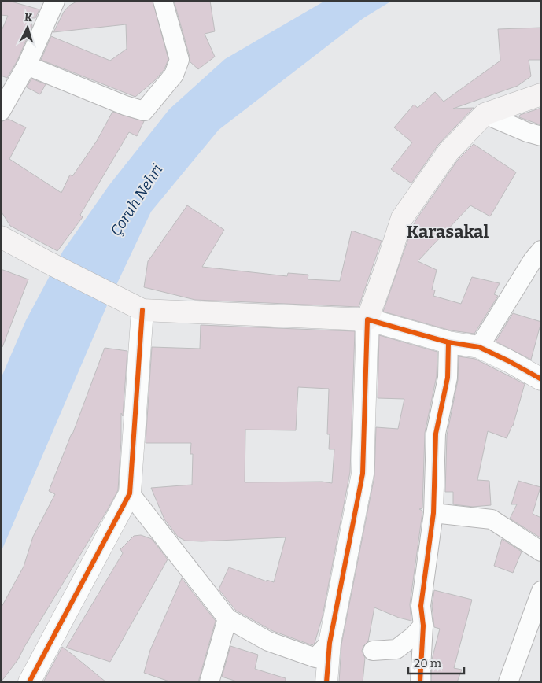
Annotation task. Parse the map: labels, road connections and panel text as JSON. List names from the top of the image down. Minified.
{"districts":["Karasakal"],"water":["Çoruh Nehri"],"scale_bar":"20 m","north":"top"}
